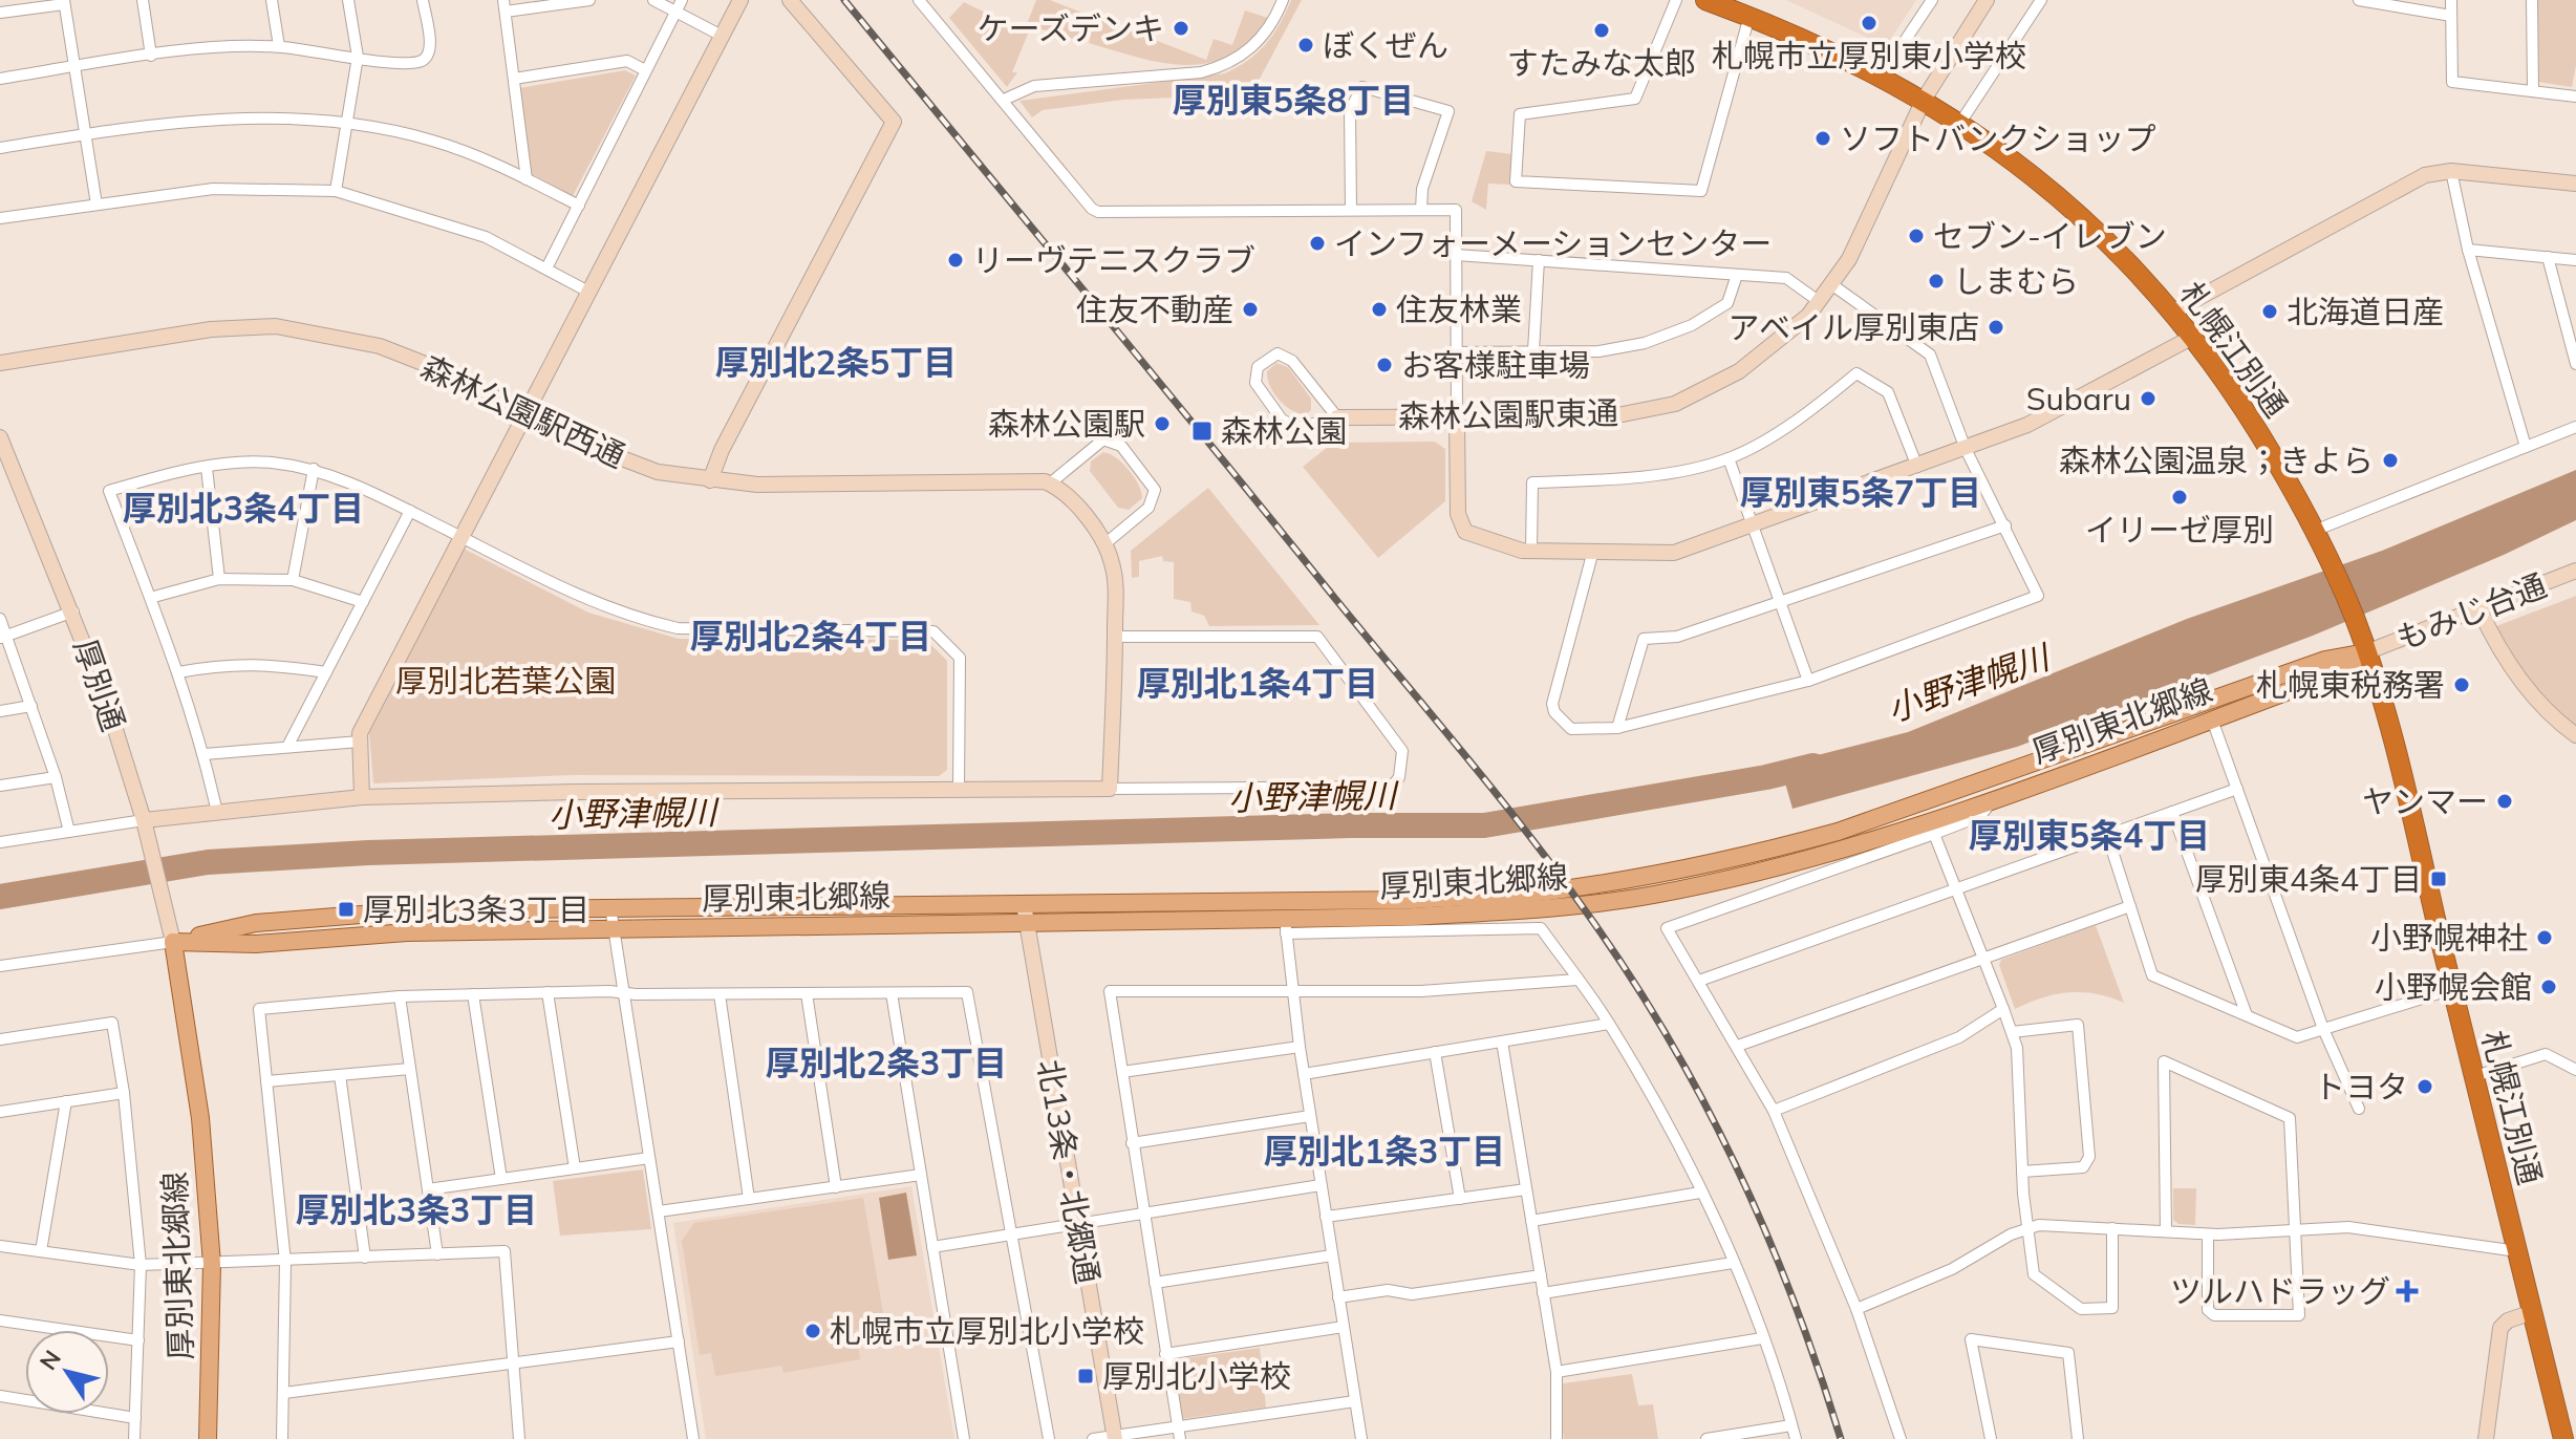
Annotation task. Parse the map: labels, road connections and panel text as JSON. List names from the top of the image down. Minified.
{"streets":{"highway":["札幌江別通"],"main road":["厚別東北郷線"],"street":["森林公園駅西通","森林公園駅東通","もみじ台通","厚別通","北13条・北郷通"]},"crossings":[["札幌江別通","森林公園駅東通"],["札幌江別通","もみじ台通"],["札幌江別通","厚別東北郷線"],["もみじ台通","厚別東北郷線"],["厚別通","厚別東北郷線"],["厚別東北郷線","北13条・北郷通"]],"districts":["厚別東5条8丁目","厚別北2条5丁目","厚別東5条7丁目","厚別北3条4丁目","厚別北2条4丁目","厚別北1条4丁目","厚別東5条4丁目","厚別北2条3丁目","厚別北1条3丁目","厚別北3条3丁目"],"water":["小野津幌川"],"parks":["厚別北若葉公園"],"places":{"other":["札幌市立厚別東小学校","ケーズデンキ","すたみな太郎","ぼくぜん","ソフトバンクショップ","セブン-イレブン","インフォーメーションセンター","リーヴテニスクラブ","しまむら","住友不動産","住友林業","北海道日産","アベイル厚別東店","お客様駐車場","Subaru","森林公園駅","森林公園温泉；きよら","イリーゼ厚別","札幌東税務署","ヤンマー","小野幌神社","小野幌会館","トヨタ","札幌市立厚別北小学校"],"transit":["森林公園","厚別東4条4丁目","厚別北3条3丁目","厚別北小学校"],"health":["ツルハドラッグ"]},"north":"top left"}
